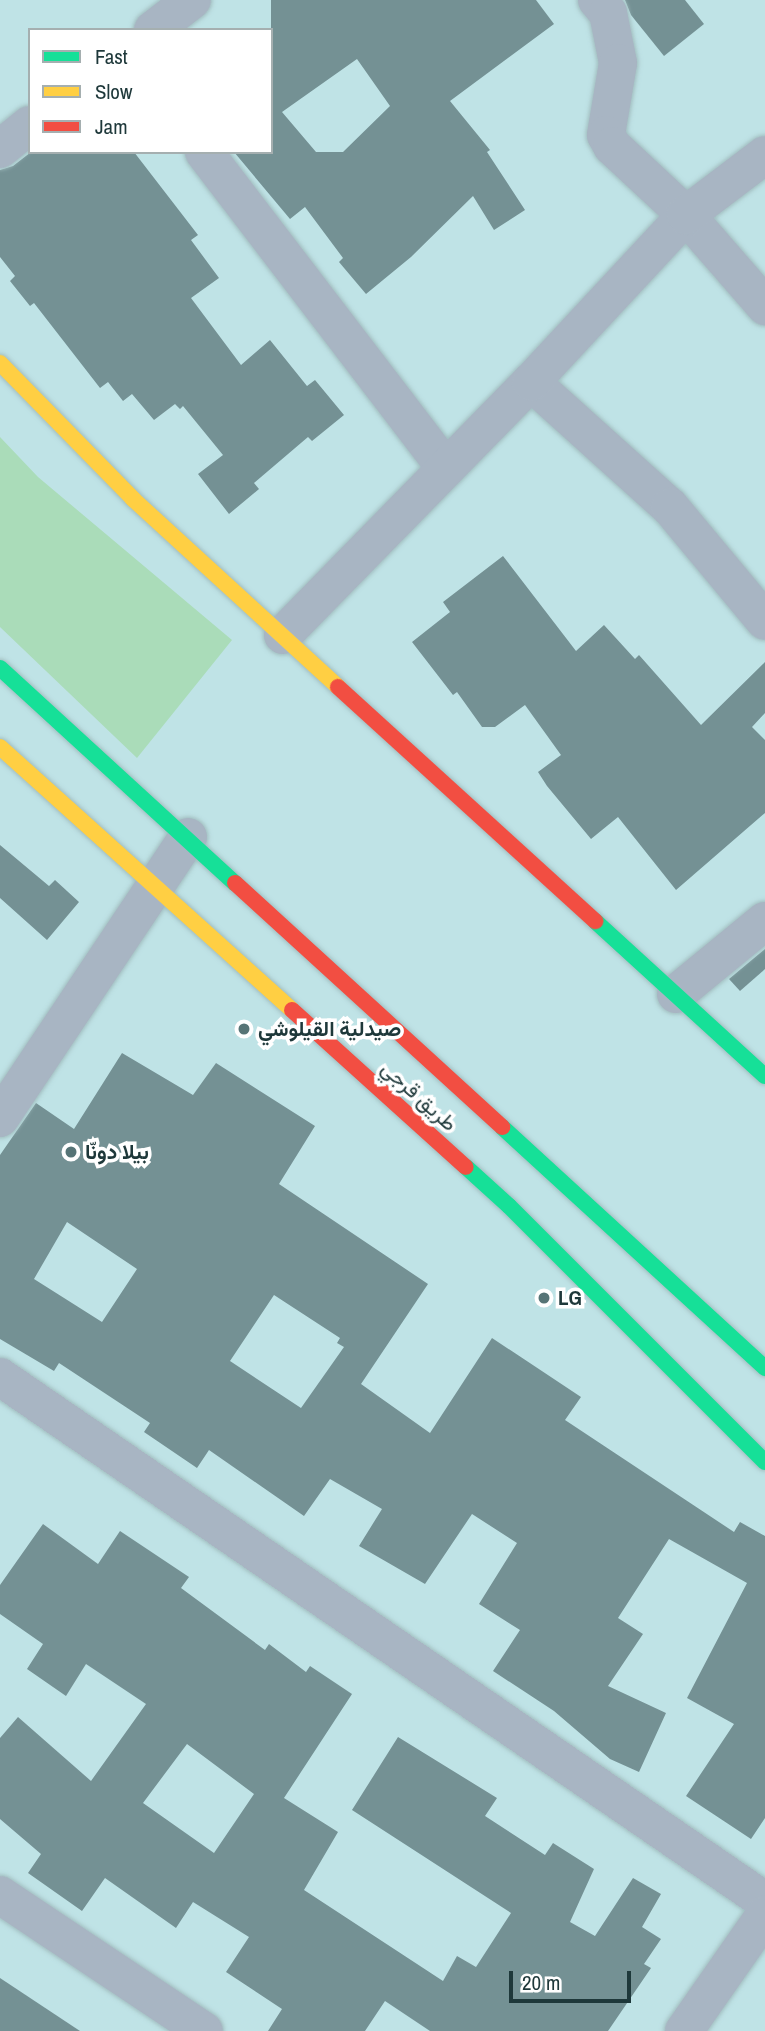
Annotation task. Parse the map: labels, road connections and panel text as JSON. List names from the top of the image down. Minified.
{"streets":{"main road":["طريق قرجي"]},"places":["صيدلية القيلوشي","بيلا دونّا","LG"],"legend":["Fast","Slow","Jam"],"scale_bar":"20 m"}
